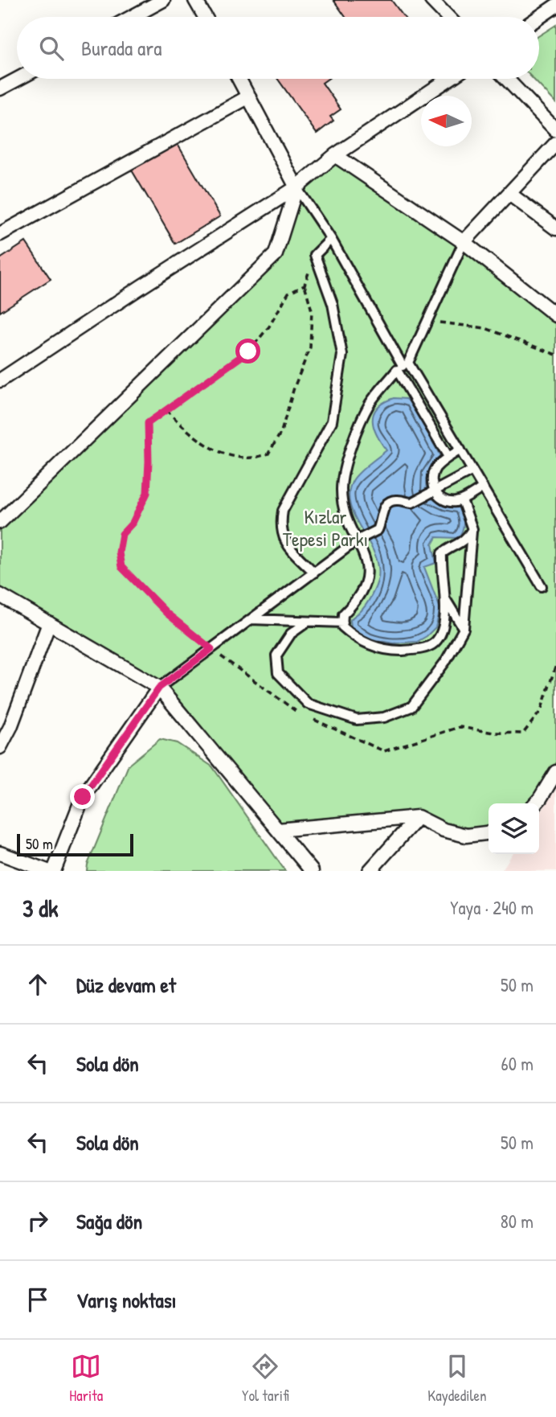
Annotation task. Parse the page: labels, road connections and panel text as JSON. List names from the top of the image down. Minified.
{"parks":["Kızlar Tepesi Parkı"],"scale_bar":"50 m","north":"left","page":{"search":"Burada ara","scale":"50 m","heading":["3 dk","Yaya · 240 m"],"list":[["Düz devam et","50 m"],["Sola dön","60 m"],["Sola dön","50 m"],["Sağa dön","80 m"],"Varış noktası"],"nav":["Harita","Yol tarifi","Kaydedilen"]}}
